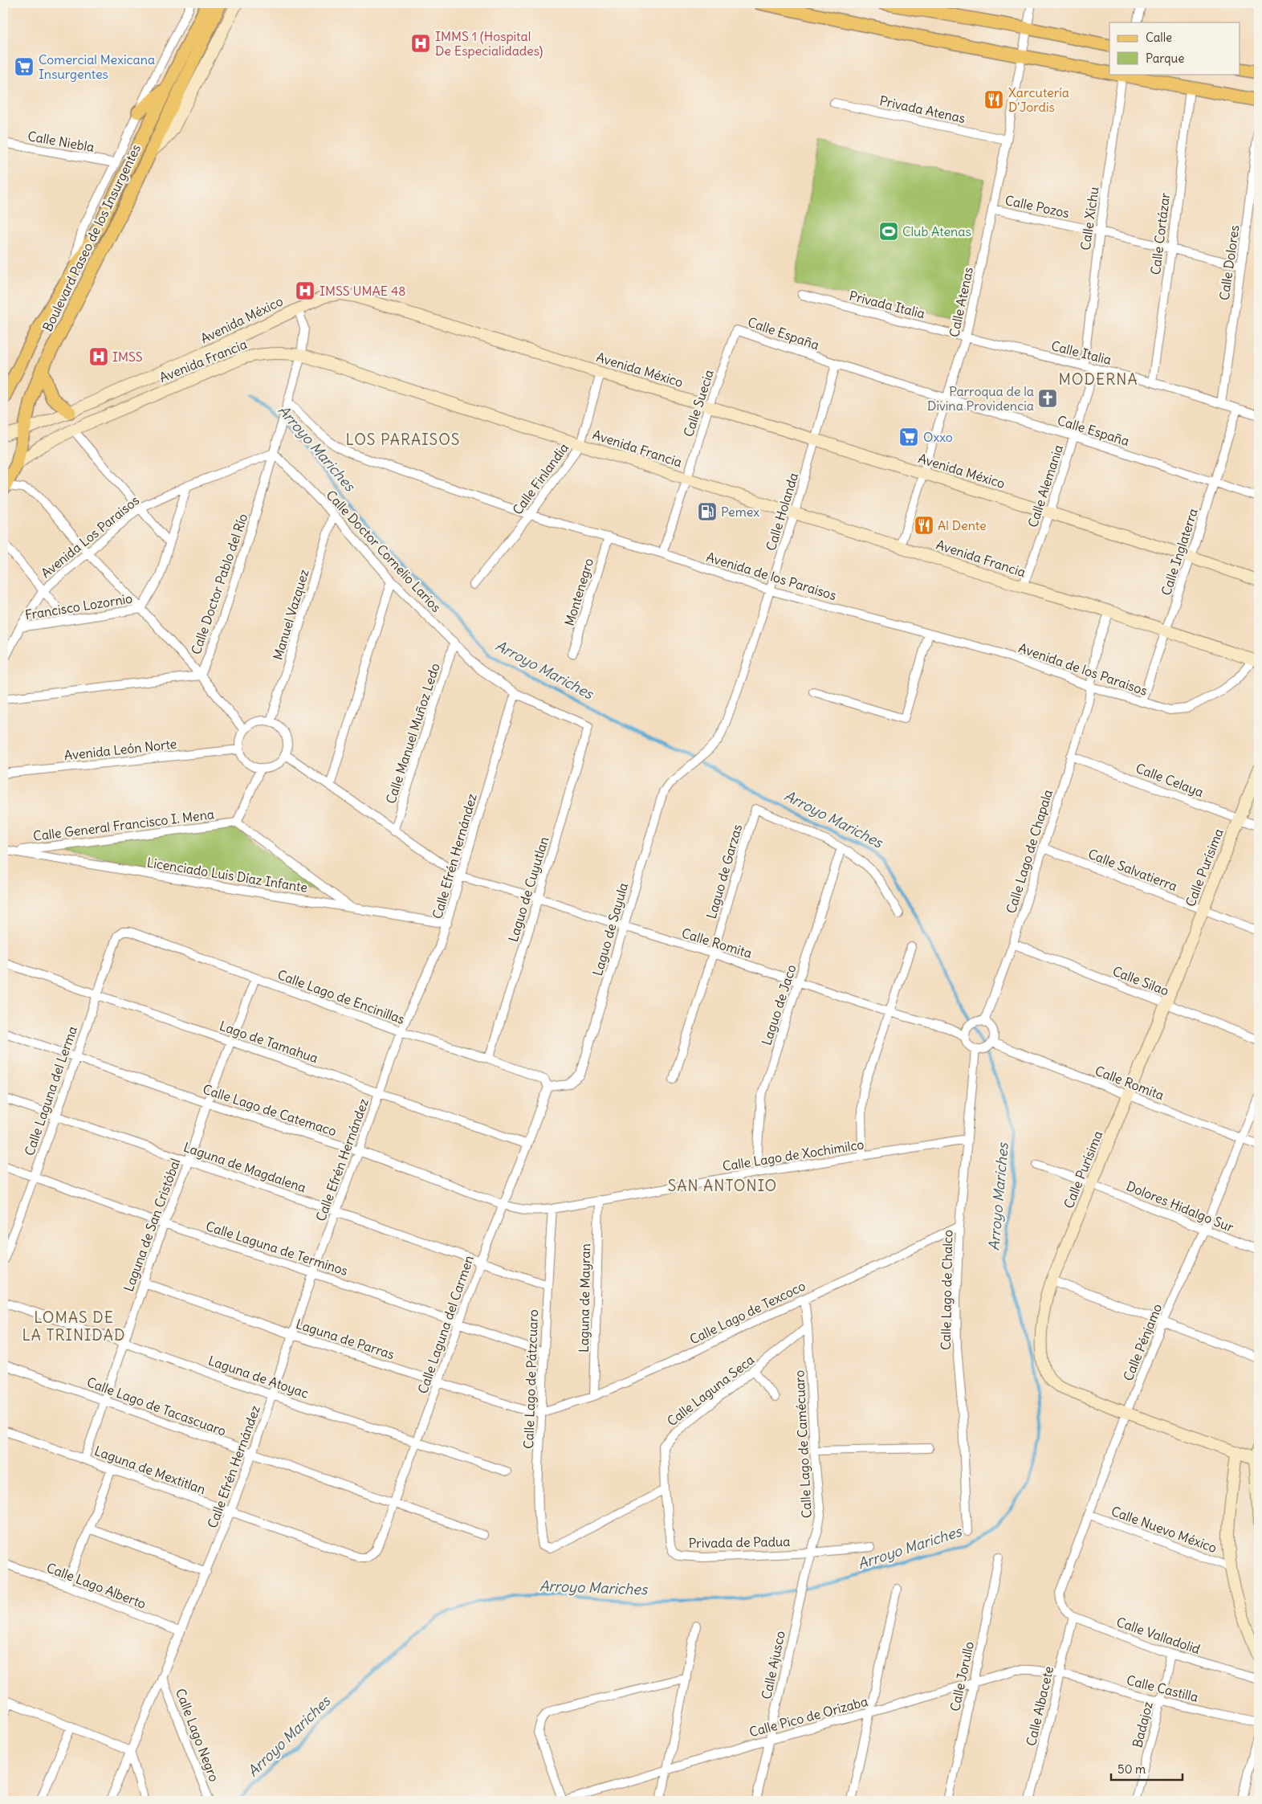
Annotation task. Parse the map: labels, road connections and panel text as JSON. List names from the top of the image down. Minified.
{"streets":{"main road":["Boulevard Paseo de los Insurgentes"],"street":["Privada Atenas","Calle Niebla","Calle Pozos","Calle Xichu","Calle Cortázar","Calle Dolores","Calle Atenas","Privada Italia","Avenida México","Calle España","Calle Italia","Avenida Francia","Calle Suecia","Calle Finlandia","Calle Alemania","Calle Holanda","Avenida Los Paraisos","Calle Doctor Cornelio Larios","Calle Inglaterra","Avenida de los Paraisos","Calle Doctor Pablo del Río","Montenegro","Francisco Lozornio","Manuel Vazquez","Calle Manuel Muñoz Ledo","Avenida León Norte","Calle Celaya","Calle General Francisco I. Mena","Calle Lago de Chapala","Calle Efrén Hernández","Calle Purísima","Calle Salvatierra","Laguo de Garzas","Licenciado Luis Díaz Infante","Laguo de Cuyutlan","Laguo de Sayula","Calle Romita","Calle Silao","Calle Lago de Encinillas","Laguo de Jaco","Lago de Tamahua","Calle Laguna del Lerma","Calle Lago de Catemaco","Calle Lago de Xochimilco","Laguna de Magdalena","Dolores Hidalgo Sur","Laguna de San Cristóbal","Calle Laguna de Terminos","Calle Lago de Chalco","Laguna de Mayran","Calle Lago de Texcoco","Calle Laguna del Carmen","Laguna de Parras","Calle Pénjamo","Laguna de Atoyac","Calle Lago de Pátzcuaro","Calle Laguna Seca","Calle Lago de Tacascuaro","Calle Lago de Camécuaro","Laguna de Mextitlan","Calle Nuevo México","Privada de Padua","Calle Lago Alberto","Calle Valladolid","Calle Ajusco","Calle Jorullo","Calle Castilla","Calle Albacete","Calle Pico de Orizaba","Badajoz","Calle Lago Negro"]},"crossings":[["Privada Atenas","Calle Atenas"],["Calle Pozos","Calle Xichu"],["Calle Pozos","Calle Cortázar"],["Calle Pozos","Calle Dolores"],["Calle Pozos","Calle Atenas"],["Calle Xichu","Calle Italia"],["Calle Cortázar","Calle Italia"],["Boulevard Paseo de los Insurgentes","Avenida México"],["Boulevard Paseo de los Insurgentes","Avenida Francia"],["Calle Dolores","Calle Italia"],["Calle Atenas","Privada Italia"],["Calle Atenas","Avenida México"],["Calle Atenas","Calle España"],["Calle Atenas","Calle Italia"],["Calle Atenas","Avenida Francia"],["Privada Italia","Calle Italia"],["Avenida México","Calle Suecia"],["Avenida México","Calle Finlandia"],["Avenida México","Calle Alemania"],["Avenida México","Calle Holanda"],["Avenida México","Calle Inglaterra"],["Avenida México","Calle Doctor Pablo del Río"],["Calle España","Calle Suecia"],["Calle España","Calle Alemania"],["Calle España","Calle Holanda"],["Calle España","Calle Inglaterra"],["Calle Italia","Calle Alemania"],["Calle Italia","Calle Inglaterra"],["Avenida Francia","Calle Suecia"],["Avenida Francia","Calle Finlandia"],["Avenida Francia","Calle Alemania"],["Avenida Francia","Calle Holanda"],["Avenida Francia","Calle Inglaterra"],["Avenida Francia","Avenida de los Paraisos"],["Avenida Francia","Calle Doctor Pablo del Río"],["Calle Suecia","Avenida de los Paraisos"],["Calle Finlandia","Avenida de los Paraisos"],["Calle Holanda","Avenida de los Paraisos"],["Calle Holanda","Laguo de Sayula"],["Avenida Los Paraisos","Calle Doctor Cornelio Larios"],["Avenida Los Paraisos","Calle Doctor Pablo del Río"],["Avenida Los Paraisos","Francisco Lozornio"],["Calle Doctor Cornelio Larios","Calle Doctor Pablo del Río"],["Calle Doctor Cornelio Larios","Manuel Vazquez"],["Calle Doctor Cornelio Larios","Calle Manuel Muñoz Ledo"],["Calle Doctor Cornelio Larios","Calle Efrén Hernández"],["Calle Doctor Cornelio Larios","Laguo de Cuyutlan"],["Calle Inglaterra","Avenida de los Paraisos"],["Avenida de los Paraisos","Calle Doctor Pablo del Río"],["Avenida de los Paraisos","Montenegro"],["Avenida de los Paraisos","Calle Lago de Chapala"],["Manuel Vazquez","Avenida León Norte"],["Manuel Vazquez","Calle Romita"],["Calle Manuel Muñoz Ledo","Calle Romita"],["Avenida León Norte","Calle Romita"],["Calle Celaya","Calle Lago de Chapala"],["Calle Celaya","Calle Purísima"],["Calle General Francisco I. Mena","Licenciado Luis Díaz Infante"],["Calle Lago de Chapala","Calle Salvatierra"],["Calle Lago de Chapala","Calle Romita"],["Calle Lago de Chapala","Calle Silao"],["Calle Lago de Chapala","Calle Lago de Chalco"],["Calle Efrén Hernández","Licenciado Luis Díaz Infante"],["Calle Efrén Hernández","Laguo de Cuyutlan"],["Calle Efrén Hernández","Calle Romita"],["Calle Efrén Hernández","Calle Lago de Encinillas"],["Calle Efrén Hernández","Lago de Tamahua"],["Calle Efrén Hernández","Calle Lago de Catemaco"],["Calle Efrén Hernández","Laguna de Magdalena"],["Calle Efrén Hernández","Calle Laguna de Terminos"],["Calle Efrén Hernández","Laguna de Parras"],["Calle Efrén Hernández","Laguna de Atoyac"],["Calle Efrén Hernández","Calle Lago de Tacascuaro"],["Calle Efrén Hernández","Laguna de Mextitlan"],["Calle Efrén Hernández","Calle Lago Alberto"],["Calle Efrén Hernández","Calle Lago Negro"],["Calle Purísima","Calle Salvatierra"],["Calle Purísima","Calle Romita"],["Calle Purísima","Calle Silao"],["Calle Purísima","Dolores Hidalgo Sur"],["Calle Purísima","Calle Pénjamo"],["Laguo de Garzas","Calle Romita"],["Laguo de Garzas","Laguo de Jaco"],["Laguo de Cuyutlan","Calle Romita"],["Laguo de Cuyutlan","Calle Lago de Encinillas"],["Laguo de Sayula","Calle Romita"],["Laguo de Sayula","Calle Lago de Encinillas"],["Laguo de Sayula","Calle Laguna del Carmen"],["Calle Romita","Laguo de Jaco"],["Calle Romita","Calle Lago de Chalco"],["Calle Romita","Calle Pénjamo"],["Calle Lago de Encinillas","Calle Laguna del Lerma"],["Calle Lago de Encinillas","Laguna de San Cristóbal"],["Calle Lago de Encinillas","Calle Laguna del Carmen"],["Laguo de Jaco","Calle Lago de Xochimilco"],["Lago de Tamahua","Calle Laguna del Lerma"],["Lago de Tamahua","Laguna de San Cristóbal"],["Lago de Tamahua","Calle Laguna del Carmen"],["Calle Laguna del Lerma","Calle Lago de Catemaco"],["Calle Laguna del Lerma","Laguna de Magdalena"],["Calle Laguna del Lerma","Calle Laguna de Terminos"],["Calle Lago de Catemaco","Calle Lago de Xochimilco"],["Calle Lago de Catemaco","Laguna de San Cristóbal"],["Calle Lago de Catemaco","Calle Laguna del Carmen"],["Calle Lago de Catemaco","Calle Lago de Pátzcuaro"],["Calle Lago de Xochimilco","Calle Lago de Chalco"],["Calle Lago de Xochimilco","Laguna de Mayran"],["Calle Lago de Xochimilco","Calle Lago de Pátzcuaro"],["Laguna de Magdalena","Laguna de San Cristóbal"],["Laguna de Magdalena","Calle Laguna del Carmen"],["Laguna de Magdalena","Calle Lago de Pátzcuaro"],["Dolores Hidalgo Sur","Calle Pénjamo"],["Laguna de San Cristóbal","Calle Laguna de Terminos"],["Laguna de San Cristóbal","Laguna de Parras"],["Laguna de San Cristóbal","Laguna de Atoyac"],["Laguna de San Cristóbal","Calle Lago de Tacascuaro"],["Laguna de San Cristóbal","Laguna de Mextitlan"],["Calle Laguna de Terminos","Calle Laguna del Carmen"],["Calle Laguna de Terminos","Calle Lago de Pátzcuaro"],["Calle Lago de Chalco","Calle Lago de Texcoco"],["Laguna de Mayran","Calle Lago de Texcoco"],["Calle Lago de Texcoco","Laguna de Parras"],["Calle Lago de Texcoco","Calle Lago de Pátzcuaro"],["Calle Lago de Texcoco","Calle Lago de Camécuaro"],["Calle Laguna del Carmen","Laguna de Parras"],["Calle Laguna del Carmen","Laguna de Atoyac"],["Calle Laguna del Carmen","Calle Lago de Tacascuaro"],["Calle Laguna del Carmen","Laguna de Mextitlan"],["Laguna de Parras","Calle Lago de Pátzcuaro"],["Calle Pénjamo","Calle Nuevo México"],["Calle Pénjamo","Calle Valladolid"],["Calle Pénjamo","Calle Albacete"],["Calle Lago de Pátzcuaro","Calle Laguna Seca"],["Calle Lago de Pátzcuaro","Privada de Padua"],["Calle Laguna Seca","Calle Lago de Camécuaro"],["Calle Laguna Seca","Privada de Padua"],["Calle Lago de Camécuaro","Privada de Padua"],["Calle Lago de Camécuaro","Calle Ajusco"],["Calle Valladolid","Calle Albacete"],["Calle Valladolid","Badajoz"],["Calle Ajusco","Calle Pico de Orizaba"],["Calle Jorullo","Calle Pico de Orizaba"],["Calle Castilla","Calle Albacete"],["Calle Castilla","Calle Pico de Orizaba"],["Calle Castilla","Badajoz"],["Calle Albacete","Calle Pico de Orizaba"]],"districts":["MODERNA","LOS PARAISOS","SAN ANTONIO","LOMAS DE LA TRINIDAD"],"water":["Arroyo Mariches"],"places":{"hospital":["IMMS 1 (Hospital De Especialidades)","IMSS UMAE 48","IMSS"],"supermarket":["Comercial Mexicana Insurgentes","Oxxo"],"restaurant":["Xarcutería D'Jordis","Al Dente"],"sports":["Club Atenas"],"church":["Parroqua de la Divina Providencia"],"fuel station":["Pemex"]},"legend":["Calle","Parque"],"scale_bar":"50 m"}
